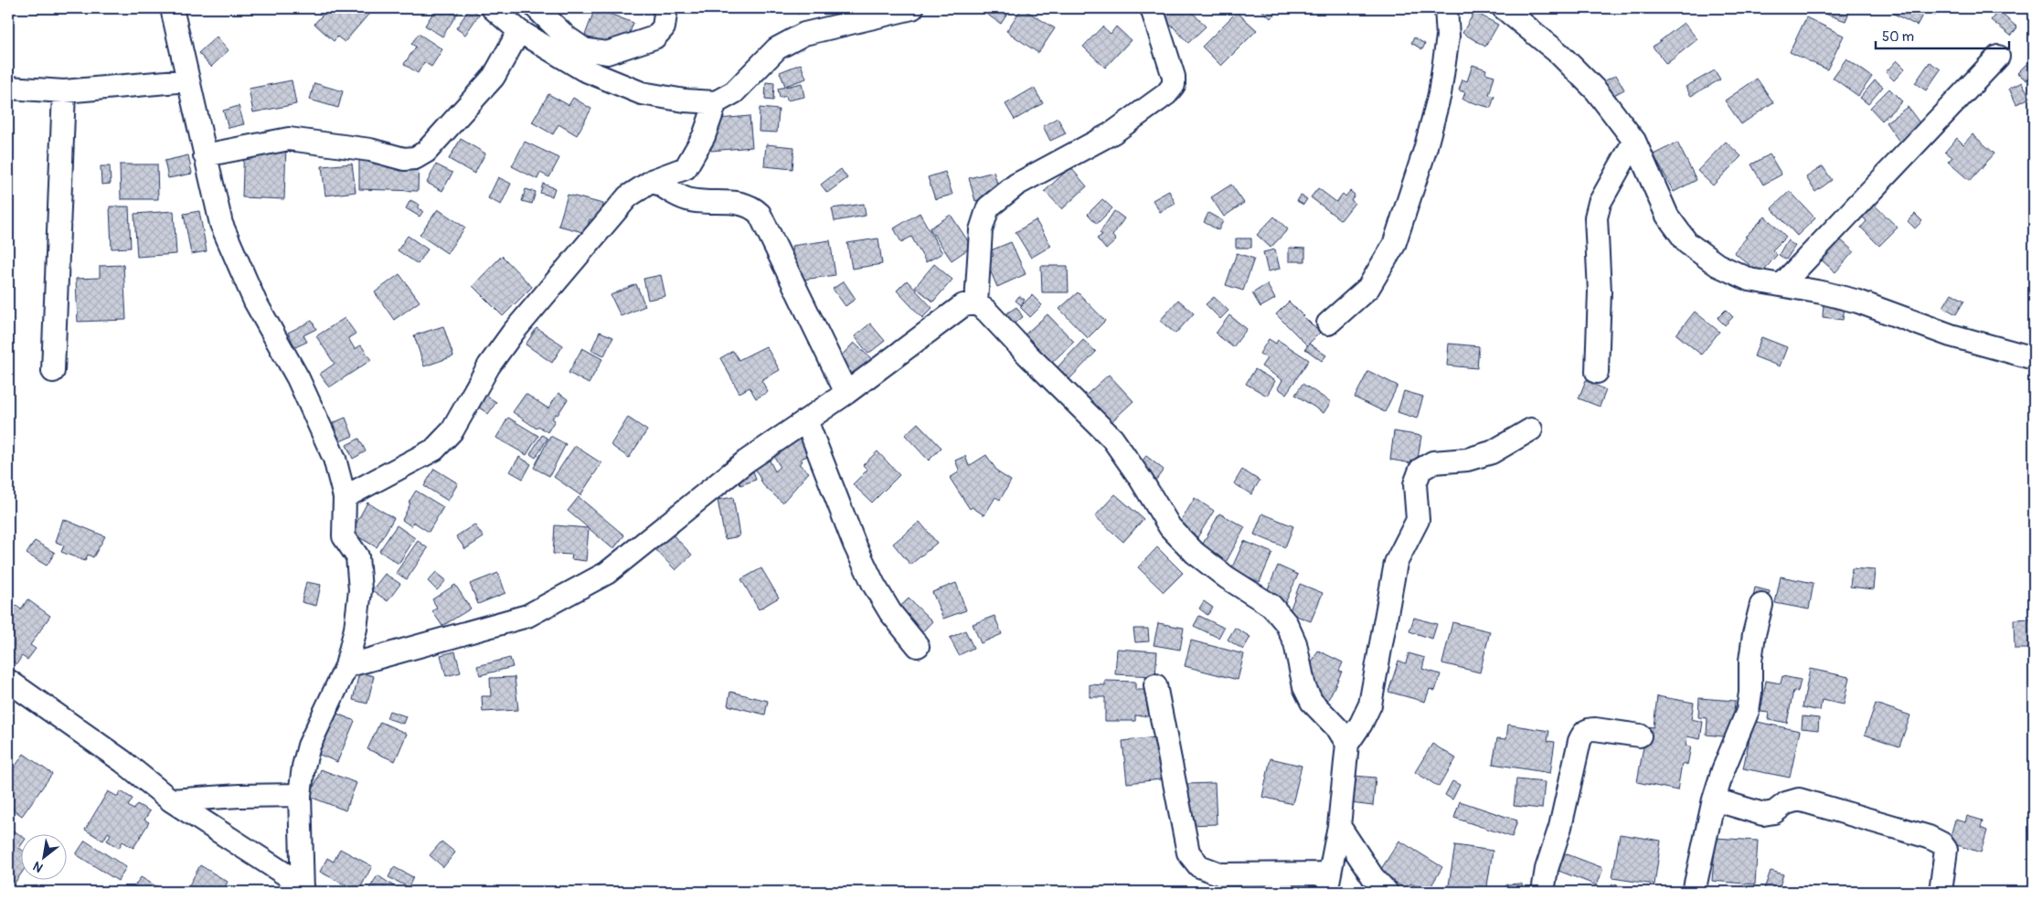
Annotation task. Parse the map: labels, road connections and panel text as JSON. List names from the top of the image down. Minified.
{"scale_bar":"50 m","north":"bottom left"}
